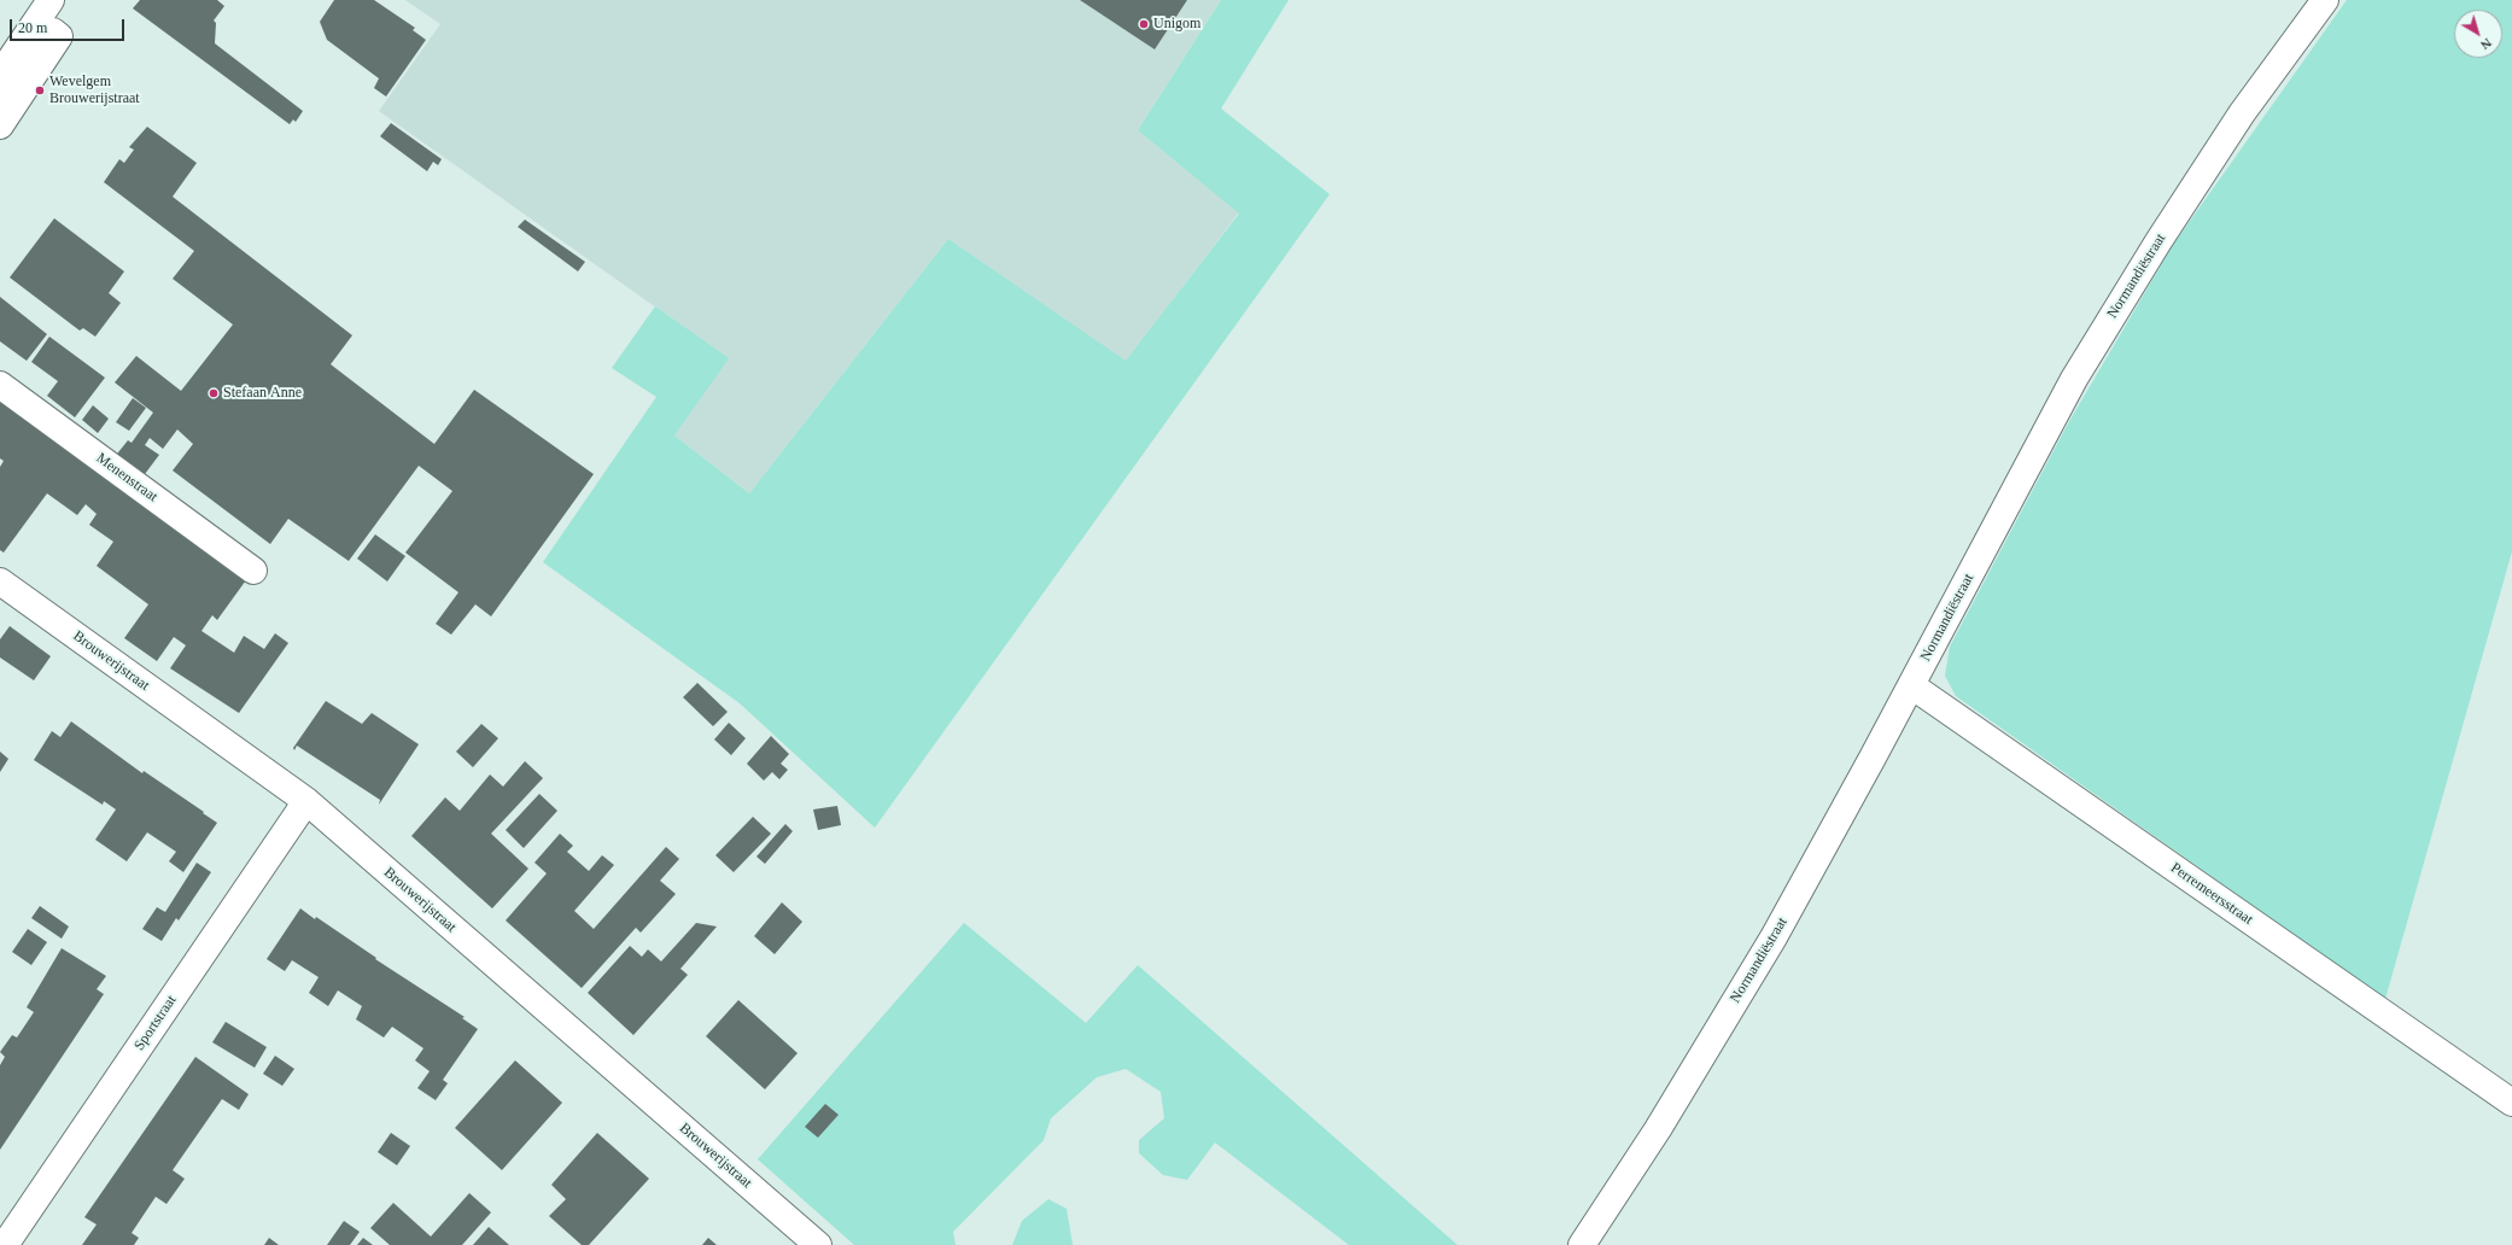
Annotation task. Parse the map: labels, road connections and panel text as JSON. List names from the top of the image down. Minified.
{"streets":{"street":["Normandiëstraat","Menenstraat","Brouwerijstraat","Perremeersstraat","Sportstraat"]},"crossings":[["Normandiëstraat","Perremeersstraat"],["Brouwerijstraat","Sportstraat"]],"places":["Unigom","Wevelgem Brouwerijstraat","Stefaan Anne"],"scale_bar":"20 m","north":"bottom right"}
